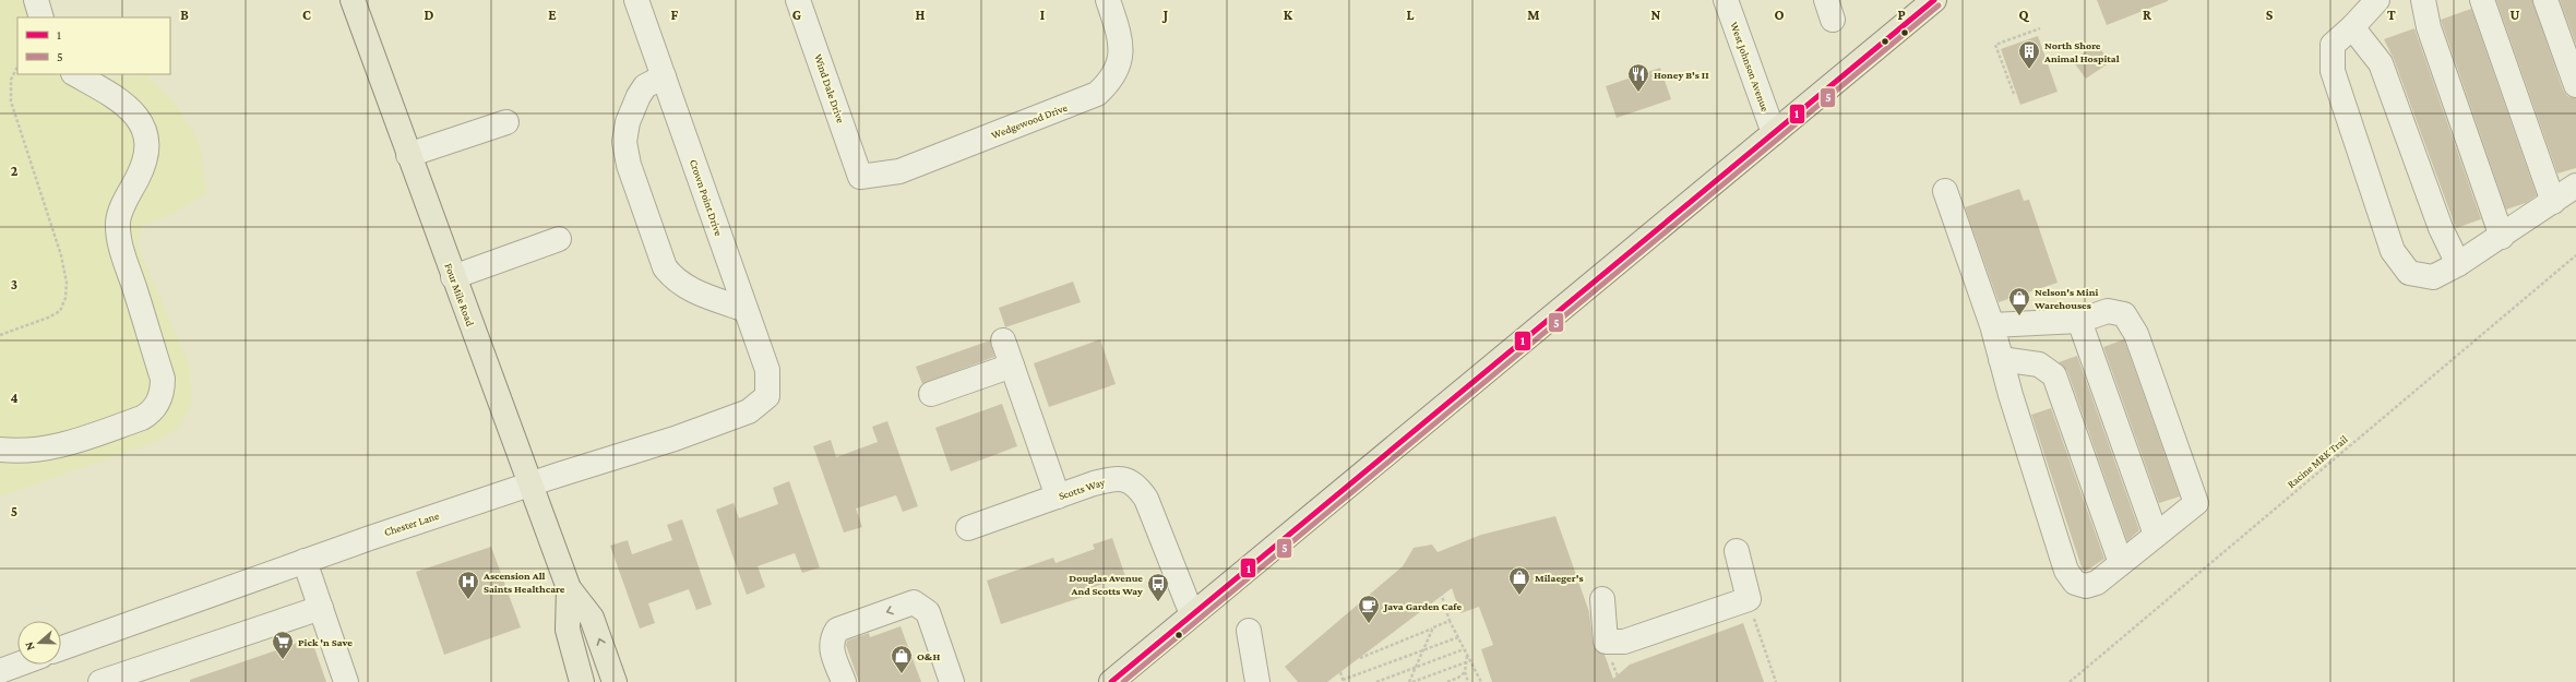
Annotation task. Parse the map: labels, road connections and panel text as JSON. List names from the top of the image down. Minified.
{"streets":{"main road":["Four Mile Road"],"street":["West Johnson Avenue","Wind Dale Drive","Wedgewood Drive","Crown Point Drive","Scotts Way","Chester Lane"],"path":["Racine MRK Trail"]},"crossings":[["Wind Dale Drive","Wedgewood Drive"],["Crown Point Drive","Chester Lane"],["Four Mile Road","Chester Lane"]],"places":{"building":["North Shore Animal Hospital"],"restaurant":["Honey B's II"],"shop":["Nelson's Mini Warehouses","Milaeger's","O&H"],"hospital":["Ascension All Saints Healthcare"],"bus stop":["Douglas Avenue And Scotts Way"],"cafe":["Java Garden Cafe"],"supermarket":["Pick 'n Save"]},"lines":["transit line 1","transit line 5"],"legend":["1","5"],"north":"left","grid":{"columns":["B","C","D","E","F","G","H","I","J","K","L","M","N","O","P","Q","R","S","T","U"],"rows":["2","3","4","5"]}}
